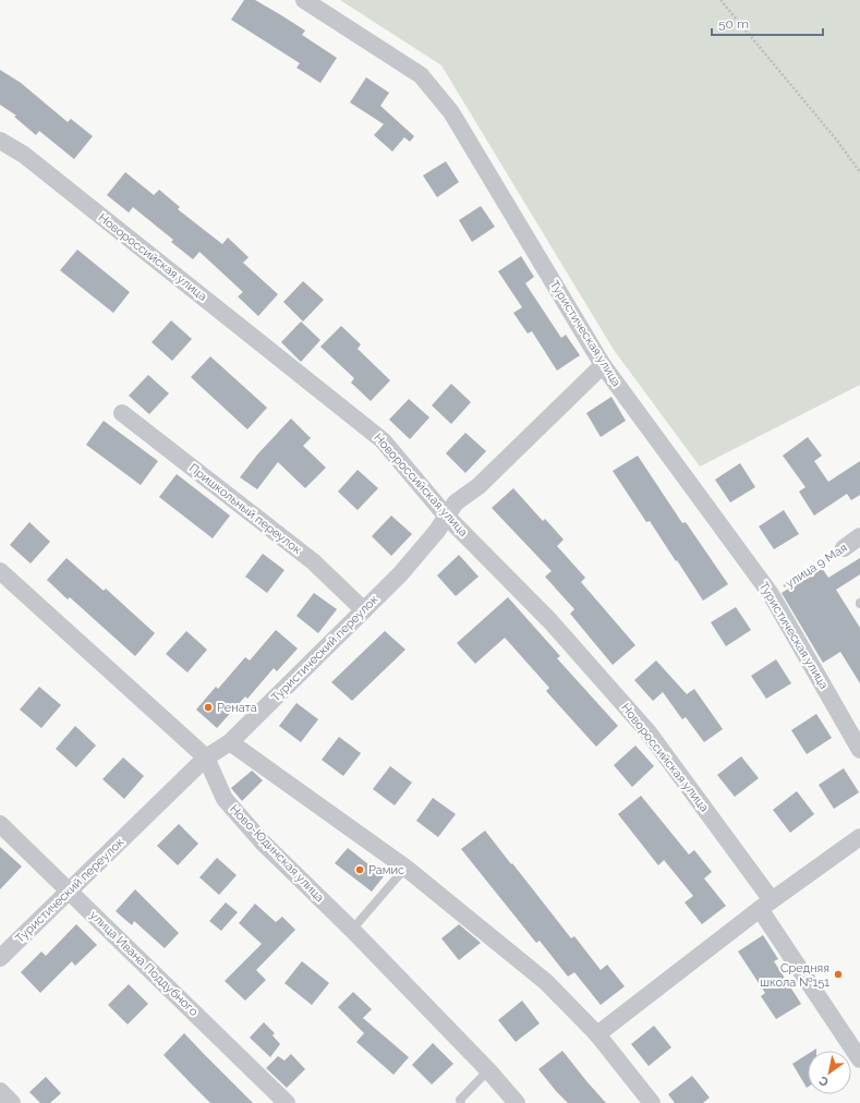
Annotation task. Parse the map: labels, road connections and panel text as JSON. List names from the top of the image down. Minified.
{"streets":{"street":["Новороссийская улица","Туристическая улица","Пришкольный переулок","улица 9 Мая","Туристический переулок","Ново-Юдинская улица","улица Ивана Поддубного"]},"crossings":[["Новороссийская улица","Туристический переулок"],["Туристическая улица","улица 9 Мая"],["Туристическая улица","Туристический переулок"],["Пришкольный переулок","Туристический переулок"],["Туристический переулок","Ново-Юдинская улица"],["Туристический переулок","улица Ивана Поддубного"]],"places":["Рената","Рамис","Средняя школа №151"],"scale_bar":"50 m","north":"bottom left"}
